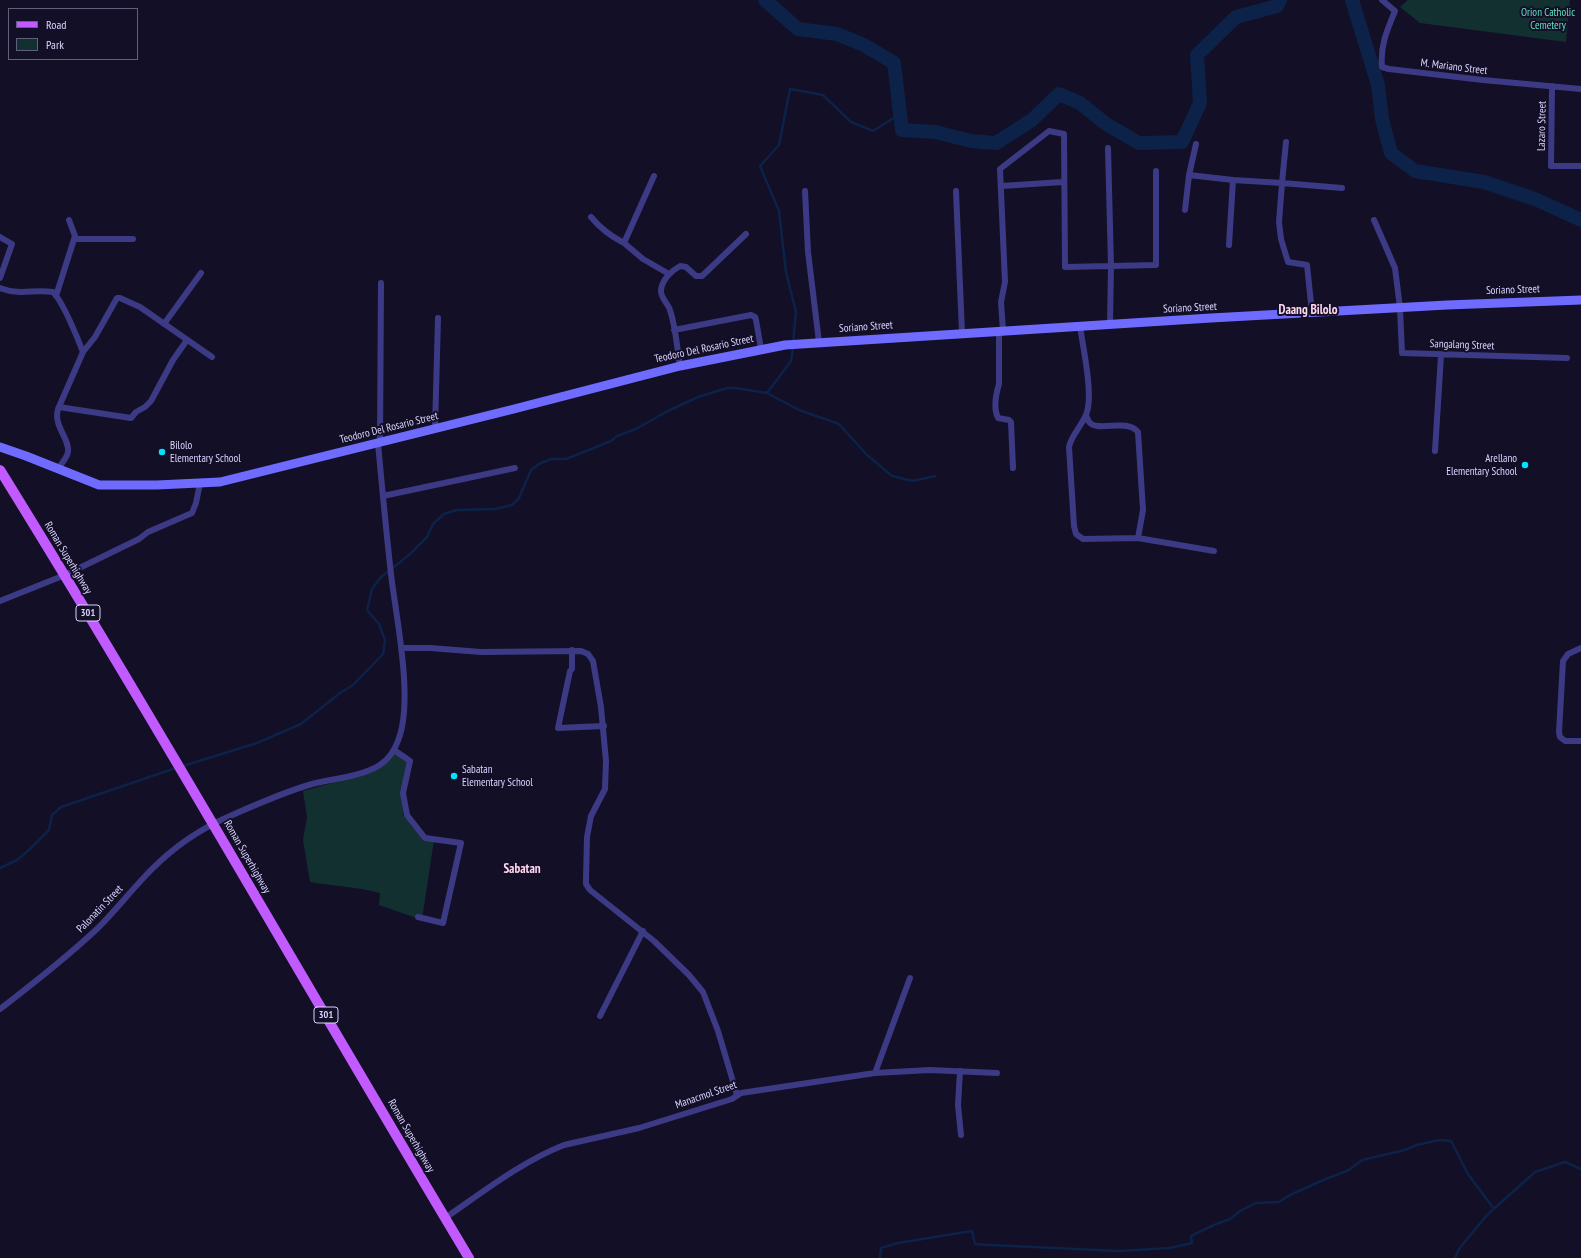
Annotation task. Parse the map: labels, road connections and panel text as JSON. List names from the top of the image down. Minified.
{"streets":{"main road":["Soriano Street","Teodoro Del Rosario Street","Roman Superhighway","301"],"street":["M. Mariano Street","Lazaro Street","Sangalang Street","Palonatin Street","Manacmol Street"]},"crossings":[["M. Mariano Street","Lazaro Street"],["Soriano Street","Sangalang Street"],["Soriano Street","Teodoro Del Rosario Street"],["Roman Superhighway","Palonatin Street"],["Roman Superhighway","Manacmol Street"]],"districts":["Daang Bilolo","Sabatan"],"parks":["Orion Catholic Cemetery"],"places":["Bilolo Elementary School","Arellano Elementary School","Sabatan Elementary School"],"legend":["Road","Park"]}
